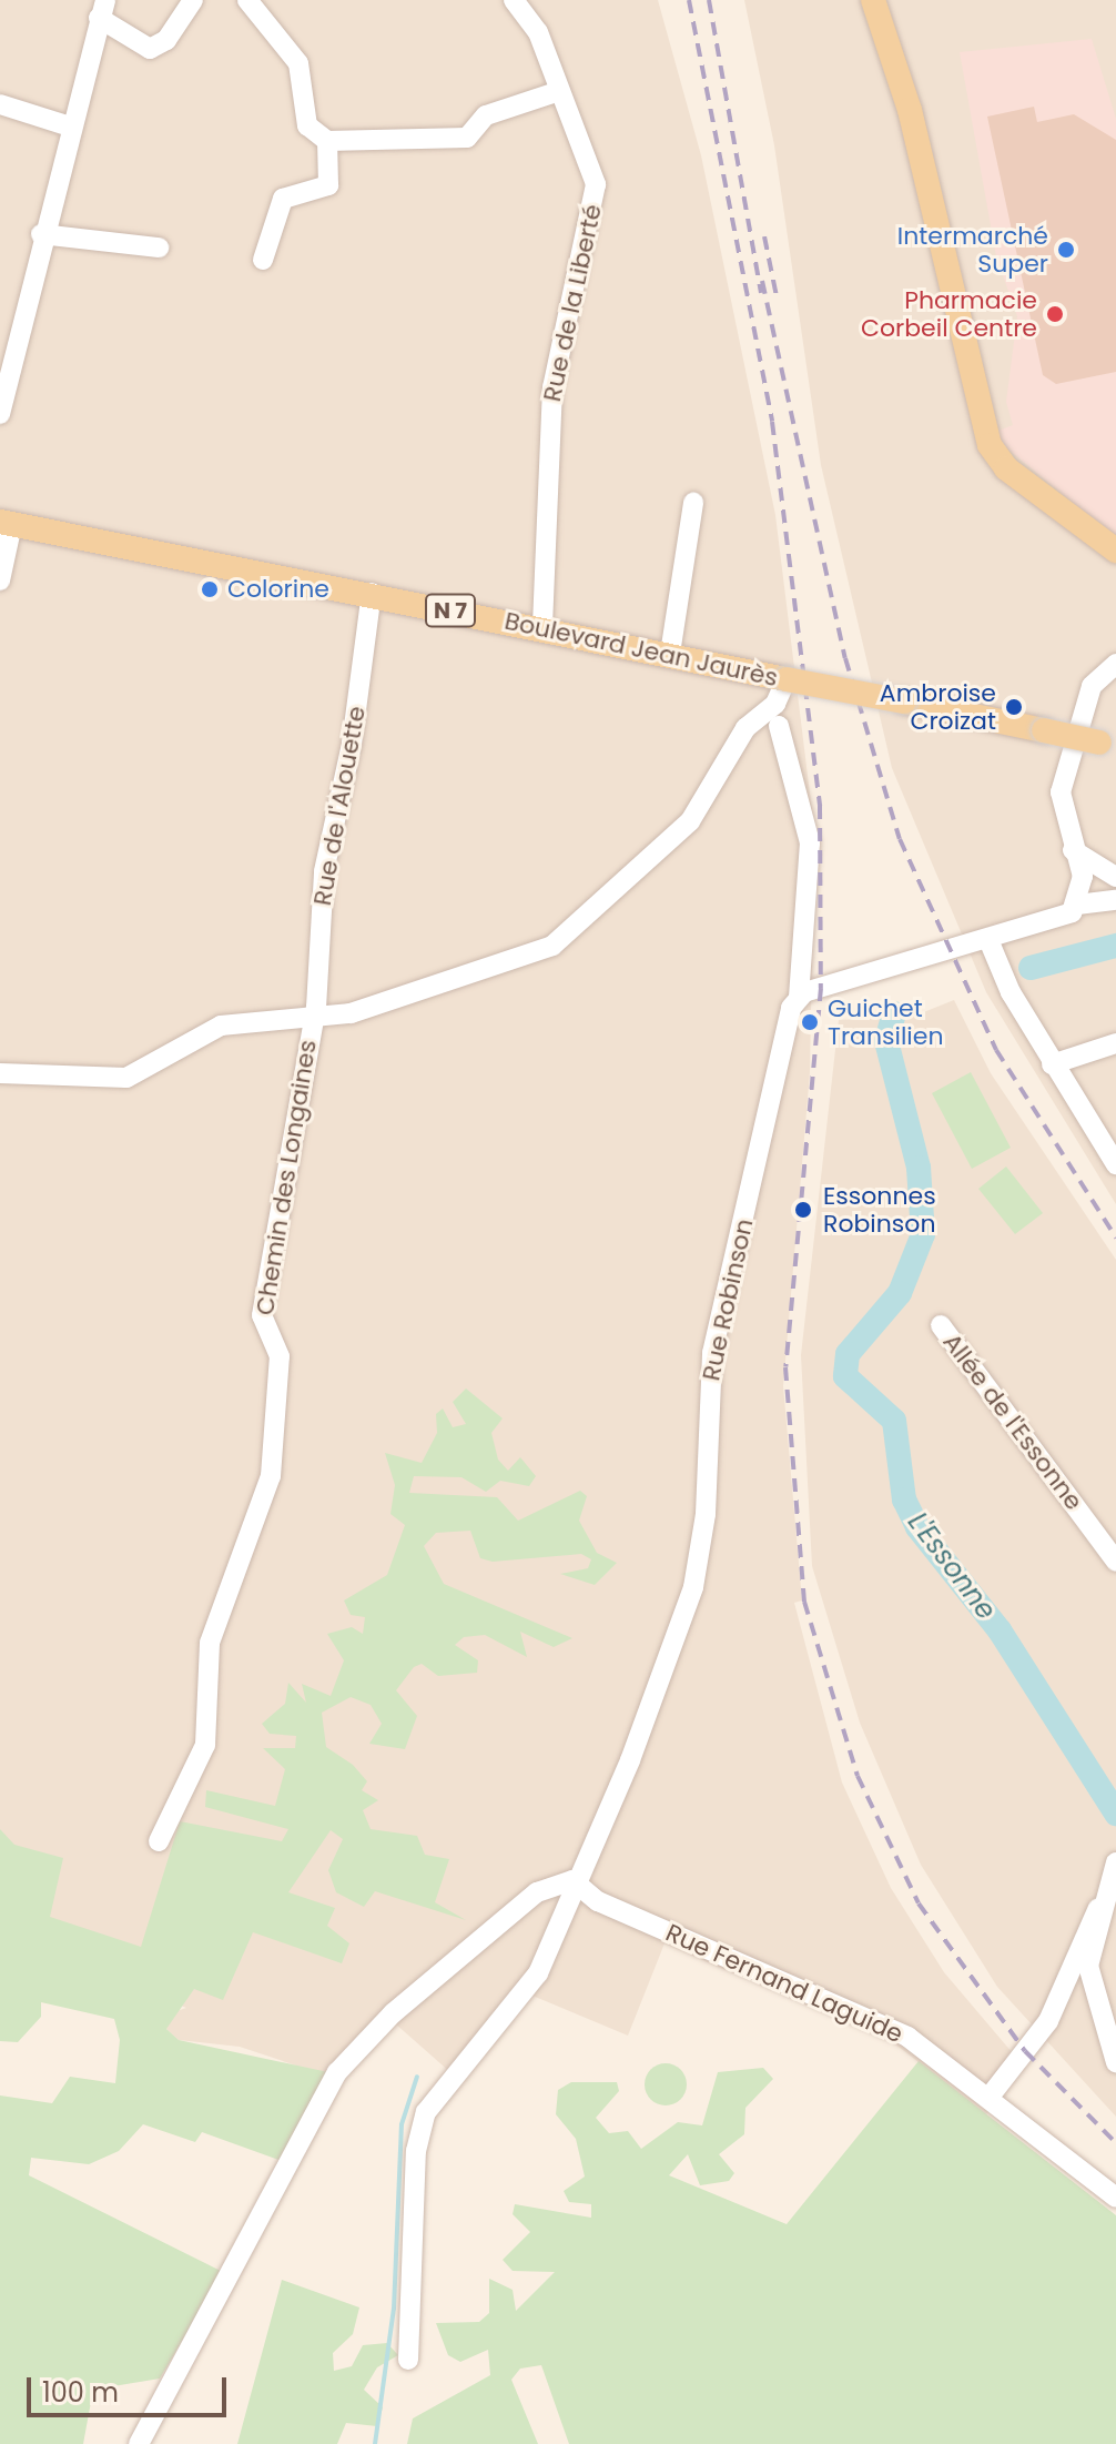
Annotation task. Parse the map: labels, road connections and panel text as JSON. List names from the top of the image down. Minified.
{"streets":{"main road":["N 7","Boulevard Jean Jaurès"],"street":["Rue de la Liberté","Rue de l'Alouette","Chemin des Longaines","Rue Robinson","Allée de l'Essonne","Rue Fernand Laguide"]},"crossings":[["Rue de la Liberté","Boulevard Jean Jaurès"],["Boulevard Jean Jaurès","Rue de l'Alouette"],["Rue de l'Alouette","Chemin des Longaines"],["Rue Robinson","Rue Fernand Laguide"]],"water":["L'Essonne"],"places":["Intermarché Super","Pharmacie Corbeil Centre","Colorine","Ambroise Croizat","Guichet Transilien","Essonnes Robinson"],"scale_bar":"100 m"}
